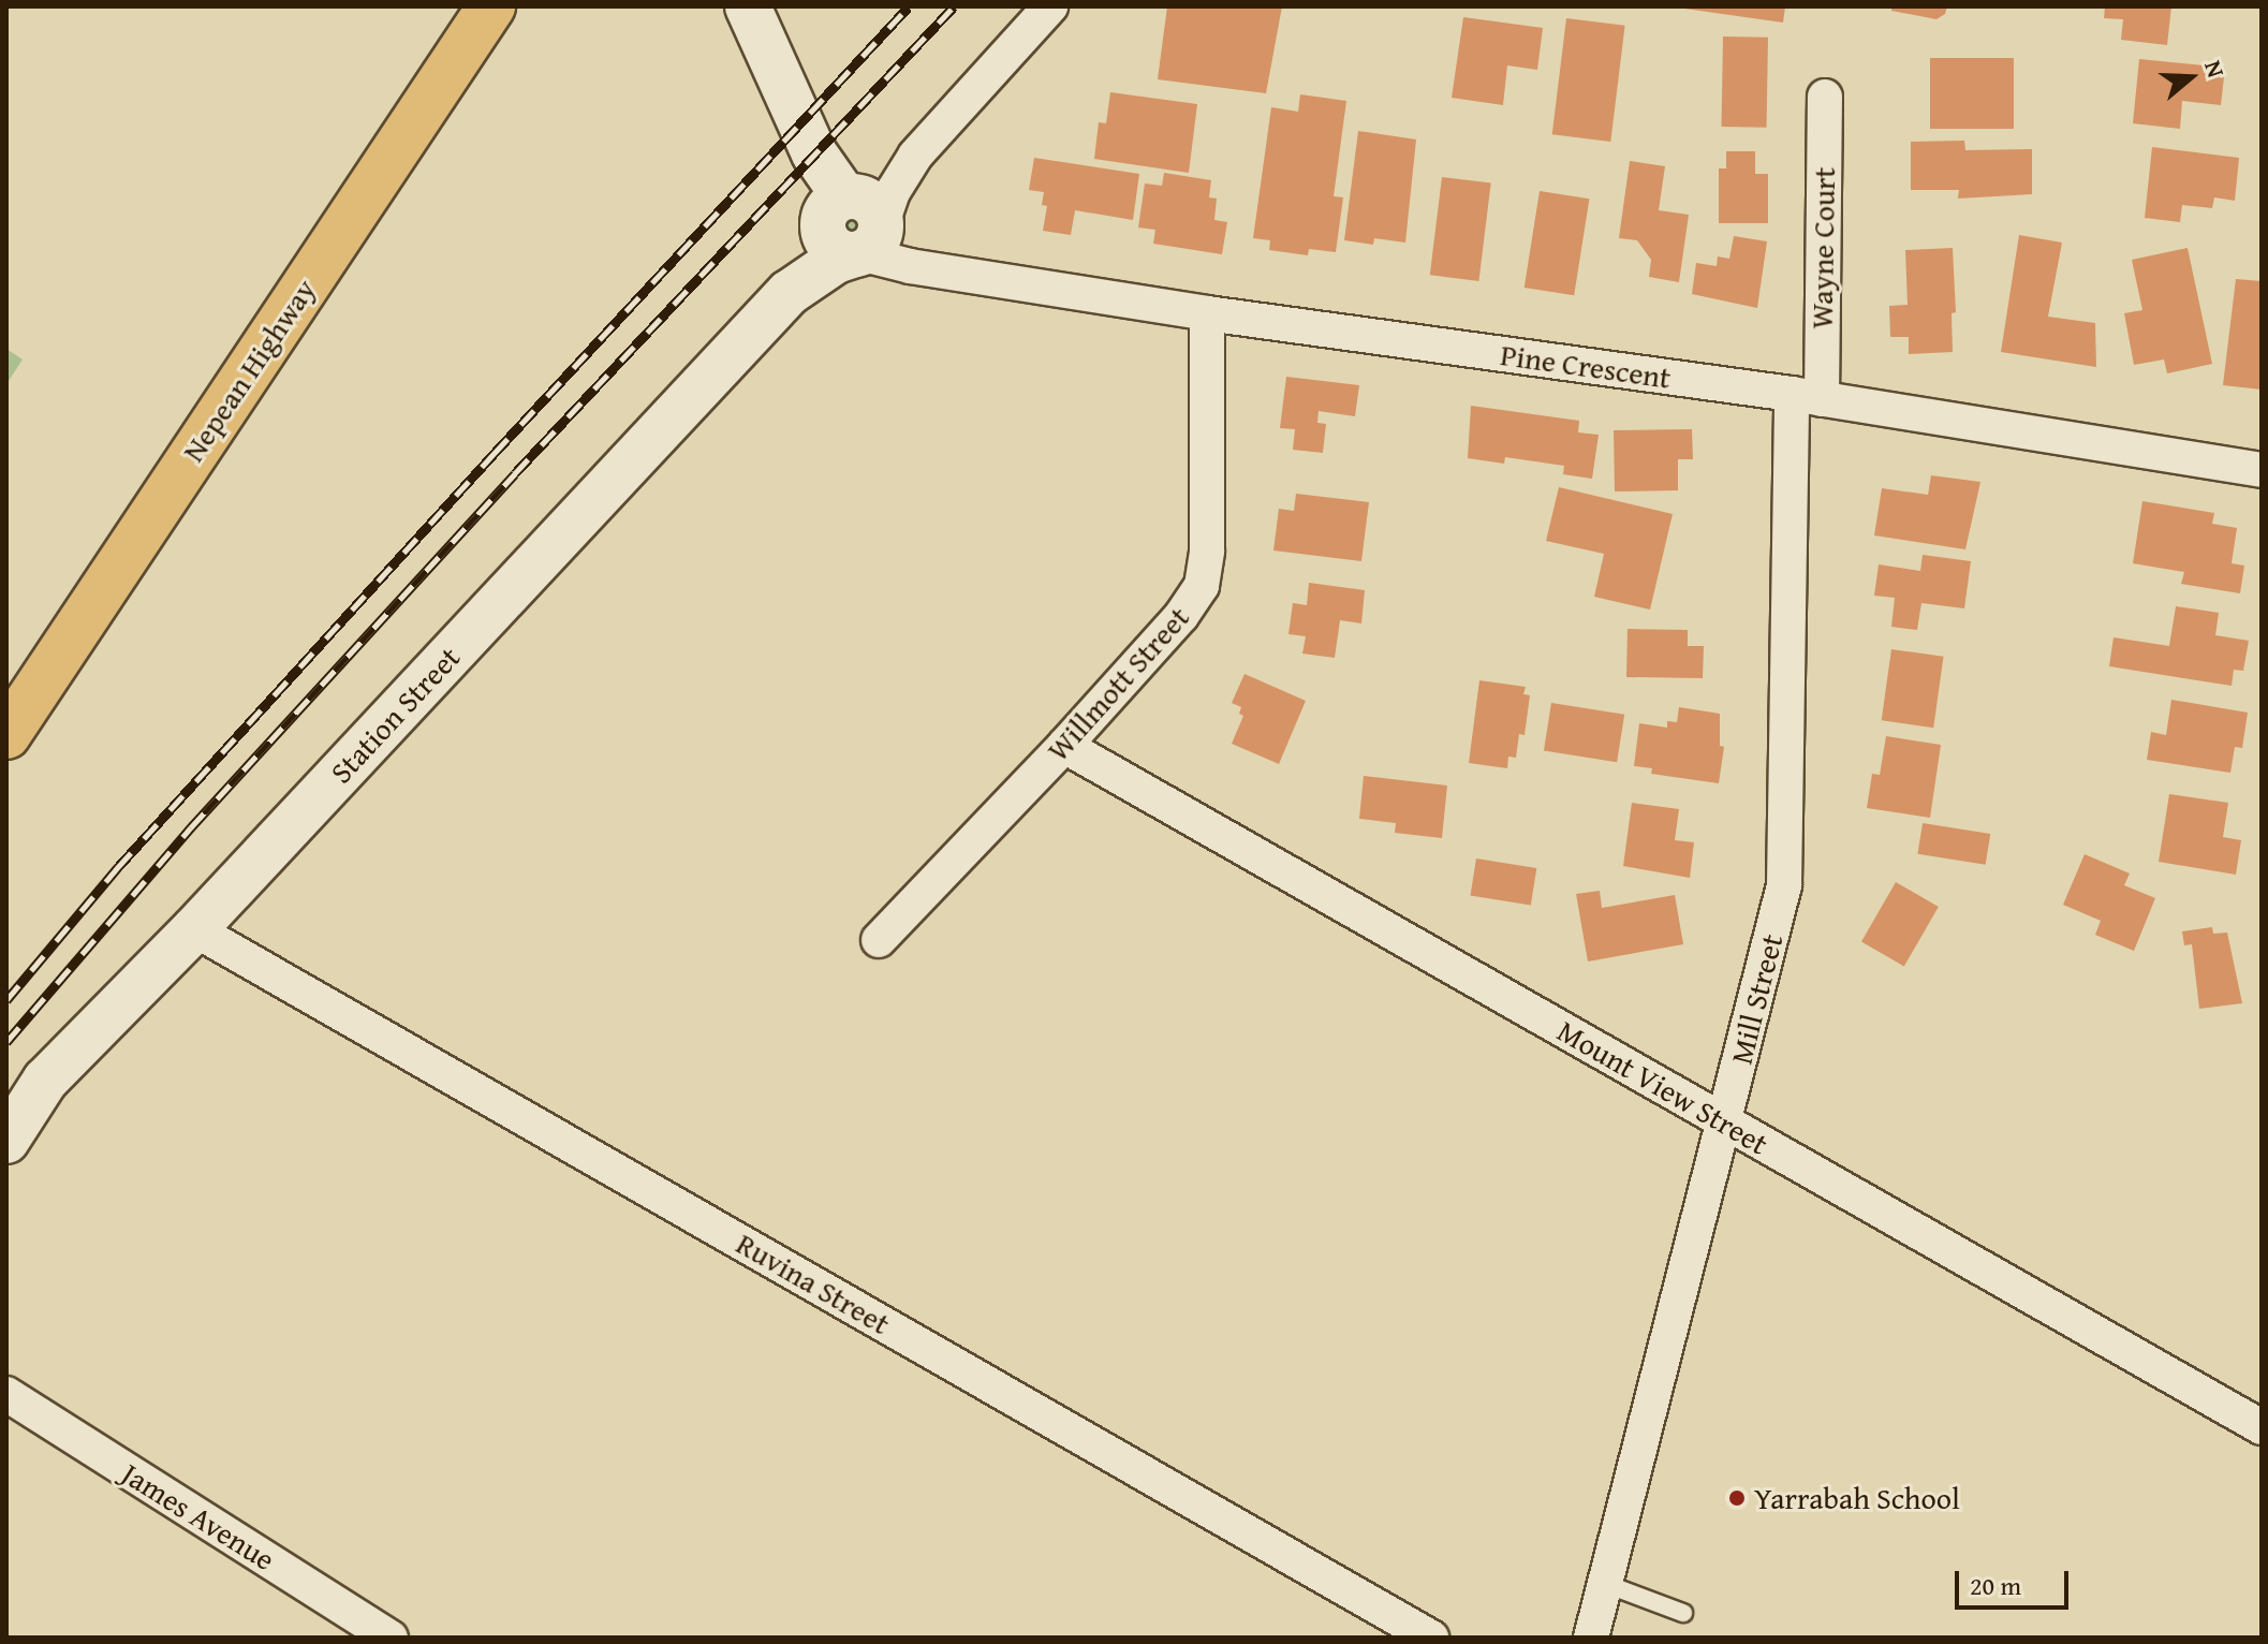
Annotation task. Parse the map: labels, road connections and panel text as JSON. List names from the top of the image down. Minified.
{"streets":{"highway":["Nepean Highway"],"street":["Wayne Court","Pine Crescent","Willmott Street","Station Street","Mill Street","Mount View Street","Ruvina Street","James Avenue"]},"crossings":[["Wayne Court","Pine Crescent"],["Wayne Court","Mill Street"],["Pine Crescent","Willmott Street"],["Pine Crescent","Station Street"],["Pine Crescent","Mill Street"],["Willmott Street","Mount View Street"],["Station Street","Ruvina Street"],["Mill Street","Mount View Street"]],"places":["Yarrabah School"],"scale_bar":"20 m","north":"right"}
